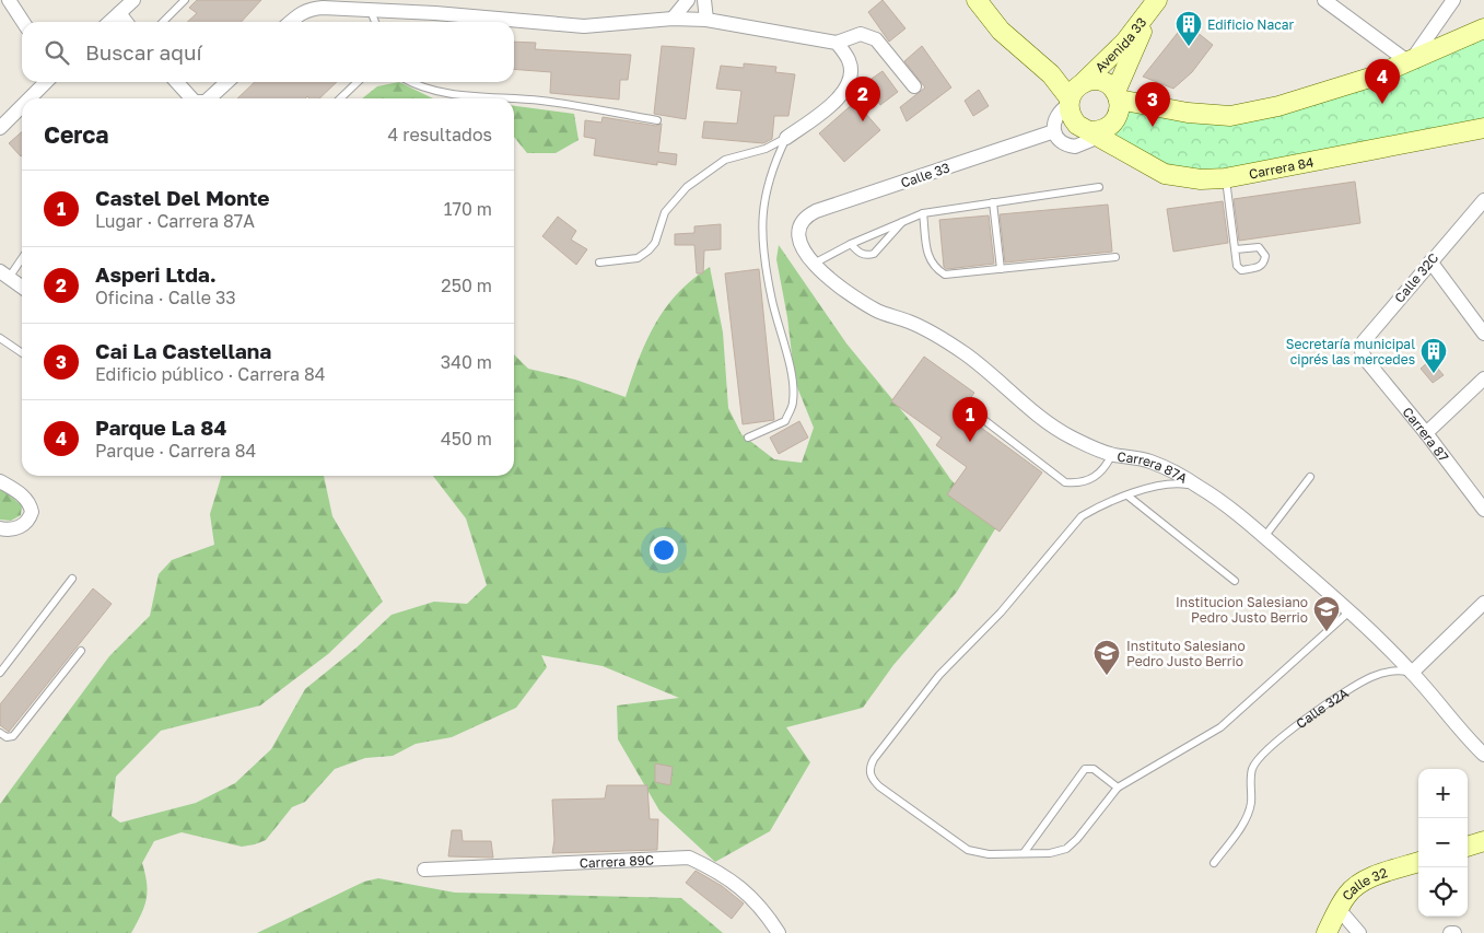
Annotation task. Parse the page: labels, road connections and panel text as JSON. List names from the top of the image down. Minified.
{"streets":{"street":["Avenida 33","Carrera 84","Calle 33","Calle 32C","Carrera 87","Carrera 87A","Carrera 89C","Calle 32"],"lane":["Calle 32A"]},"crossings":[["Avenida 33","Carrera 84"],["Calle 33","Carrera 87A"],["Calle 32C","Carrera 87"],["Carrera 87A","Calle 32A"]],"places":{"building":["Edificio Nacar","Secretaría municipal ciprés las mercedes"],"school or university":["Institucion Salesiano Pedro Justo Berrio","Instituto Salesiano Pedro Justo Berrio"]},"page":{"search":"Buscar aquí","pins":["4","2","3","1"],"heading":["Cerca","4 resultados"],"list":[{"mark":"1","name":"Castel Del Monte","note":"Lugar · Carrera 87A","value":"170 m"},{"mark":"2","name":"Asperi Ltda.","note":"Oficina · Calle 33","value":"250 m"},{"mark":"3","name":"Cai La Castellana","note":"Edificio público · Carrera 84","value":"340 m"},{"mark":"4","name":"Parque La 84","note":"Parque · Carrera 84","value":"450 m"}],"map_buttons":["+","−"]}}
